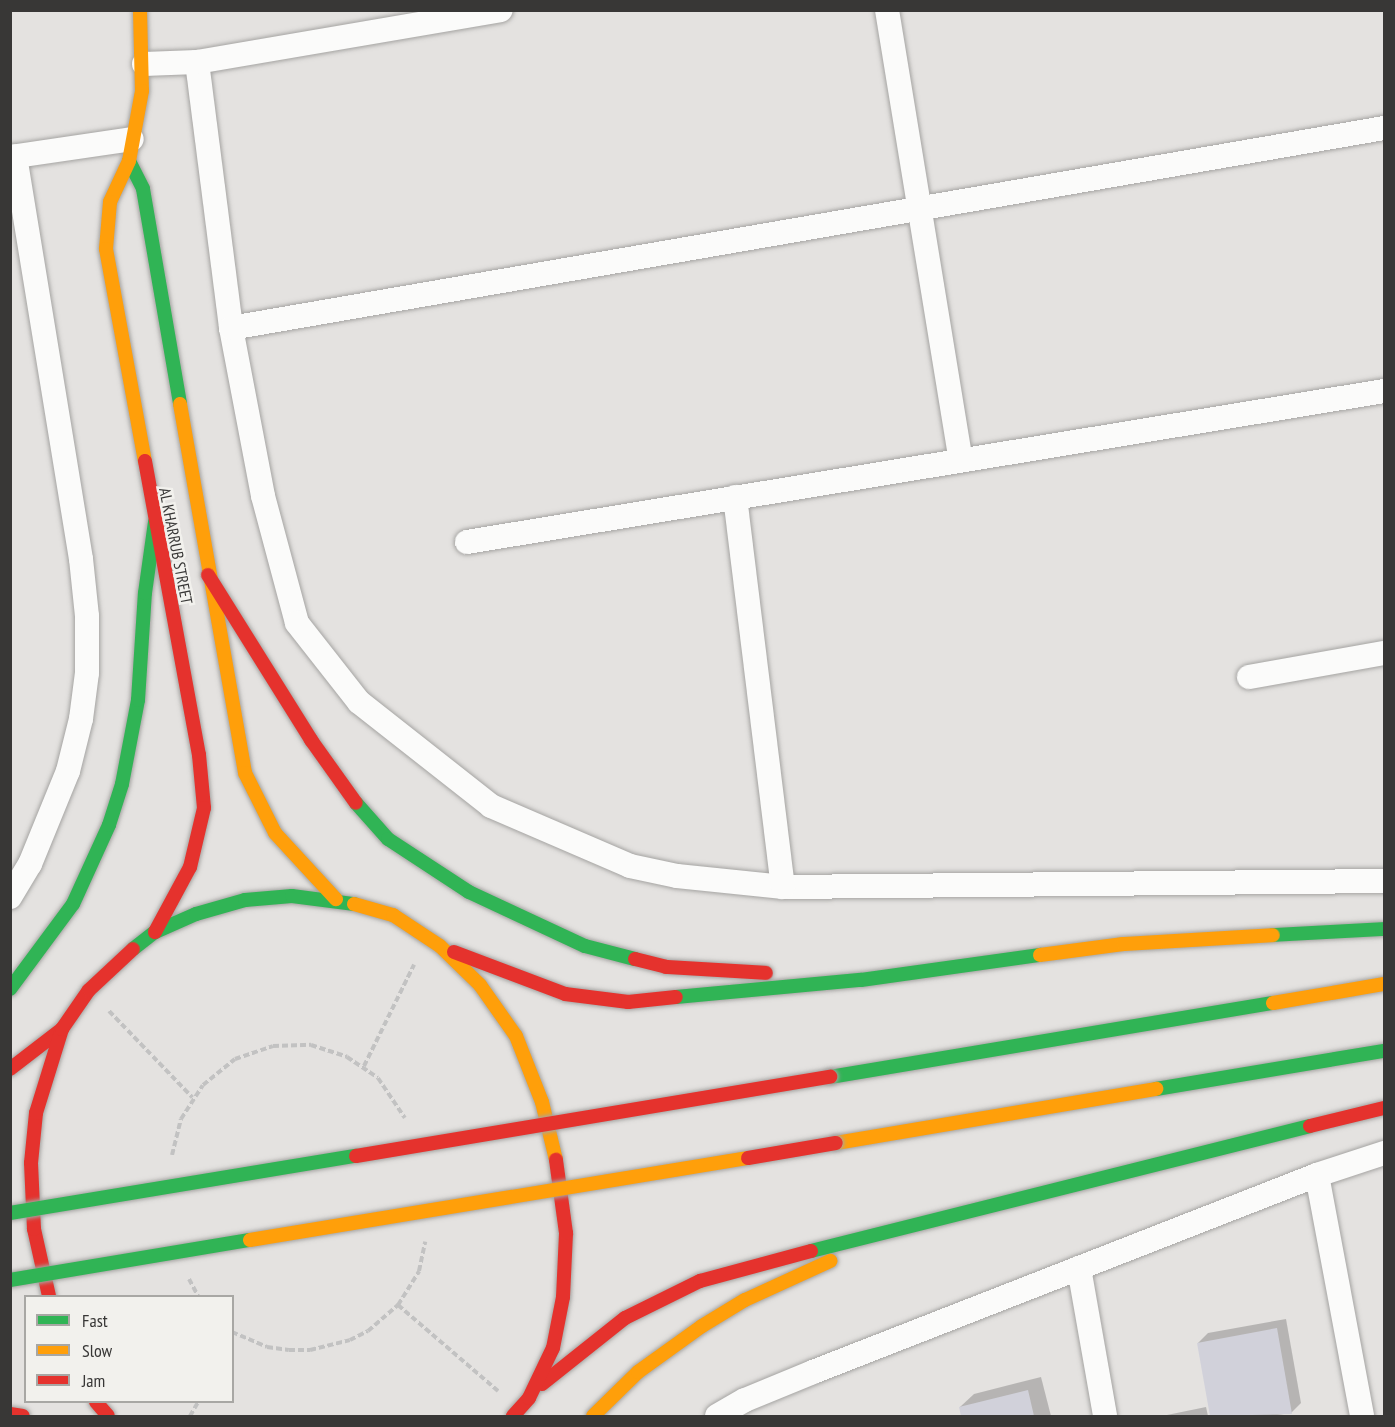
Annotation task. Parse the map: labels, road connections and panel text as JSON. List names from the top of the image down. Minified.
{"streets":{"main road":["AL KHARRUB STREET"]},"legend":["Fast","Slow","Jam"]}
